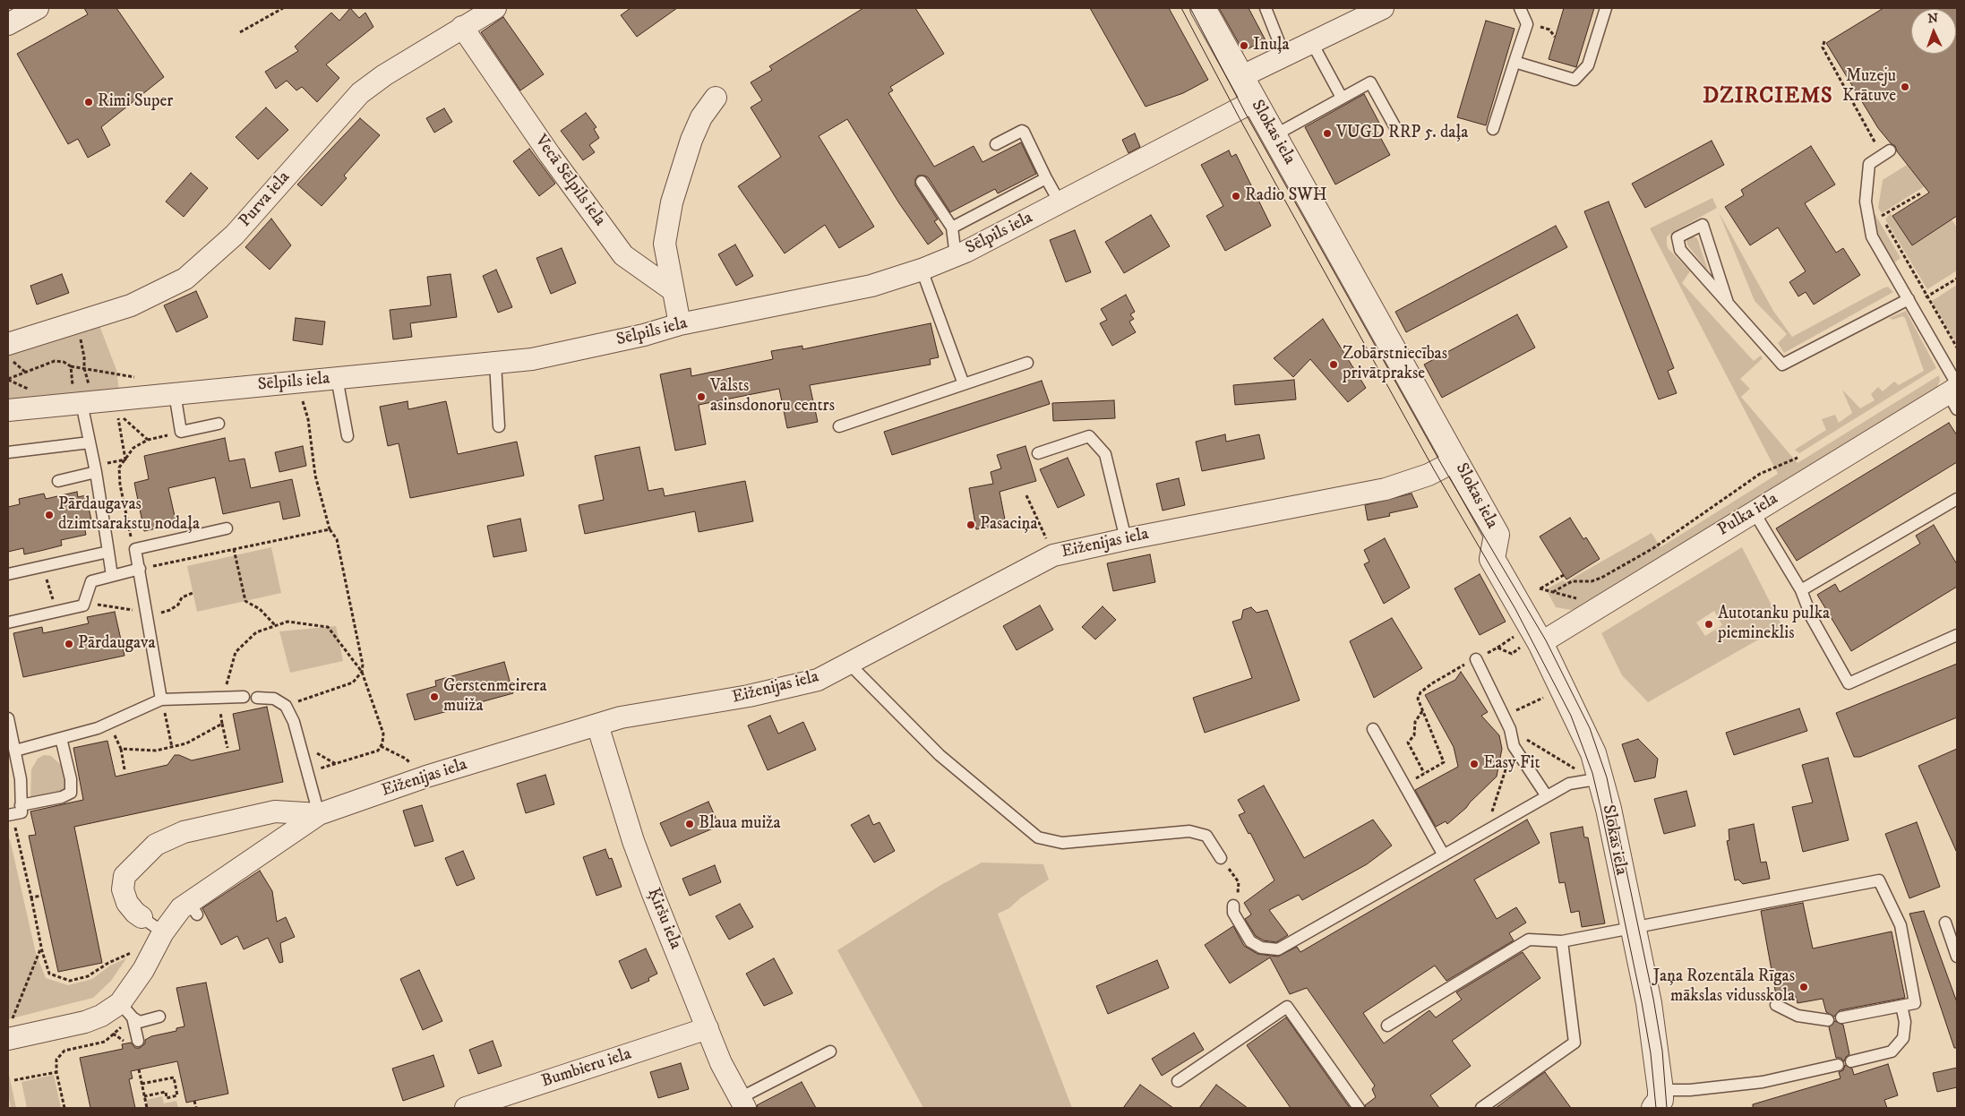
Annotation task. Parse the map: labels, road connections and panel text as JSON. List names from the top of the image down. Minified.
{"streets":{"street":["Slokas iela","Vecā Sēlpils iela","Purva iela","Sēlpils iela","Pulka iela","Eiženijas iela","Ķiršu iela","Bumbieru iela"]},"crossings":[["Slokas iela","Sēlpils iela"],["Slokas iela","Pulka iela"],["Slokas iela","Eiženijas iela"],["Vecā Sēlpils iela","Purva iela"],["Eiženijas iela","Ķiršu iela"],["Ķiršu iela","Bumbieru iela"]],"districts":["DZIRCIEMS"],"places":["Inuļa","Muzeju Krātuve","Rimi Super","VUGD RRP 5. daļa","Radio SWH","Zobārstniecības privātprakse","Valsts asinsdonoru centrs","Pārdaugavas dzimtsarakstu nodaļa","Pasaciņa","Autotanku pulka piemineklis","Pārdaugava","Gerstenmeirera muiža","Easy Fit","Blaua muiža","Jaņa Rozentāla Rīgas mākslas vidusskola"],"north":"top"}
